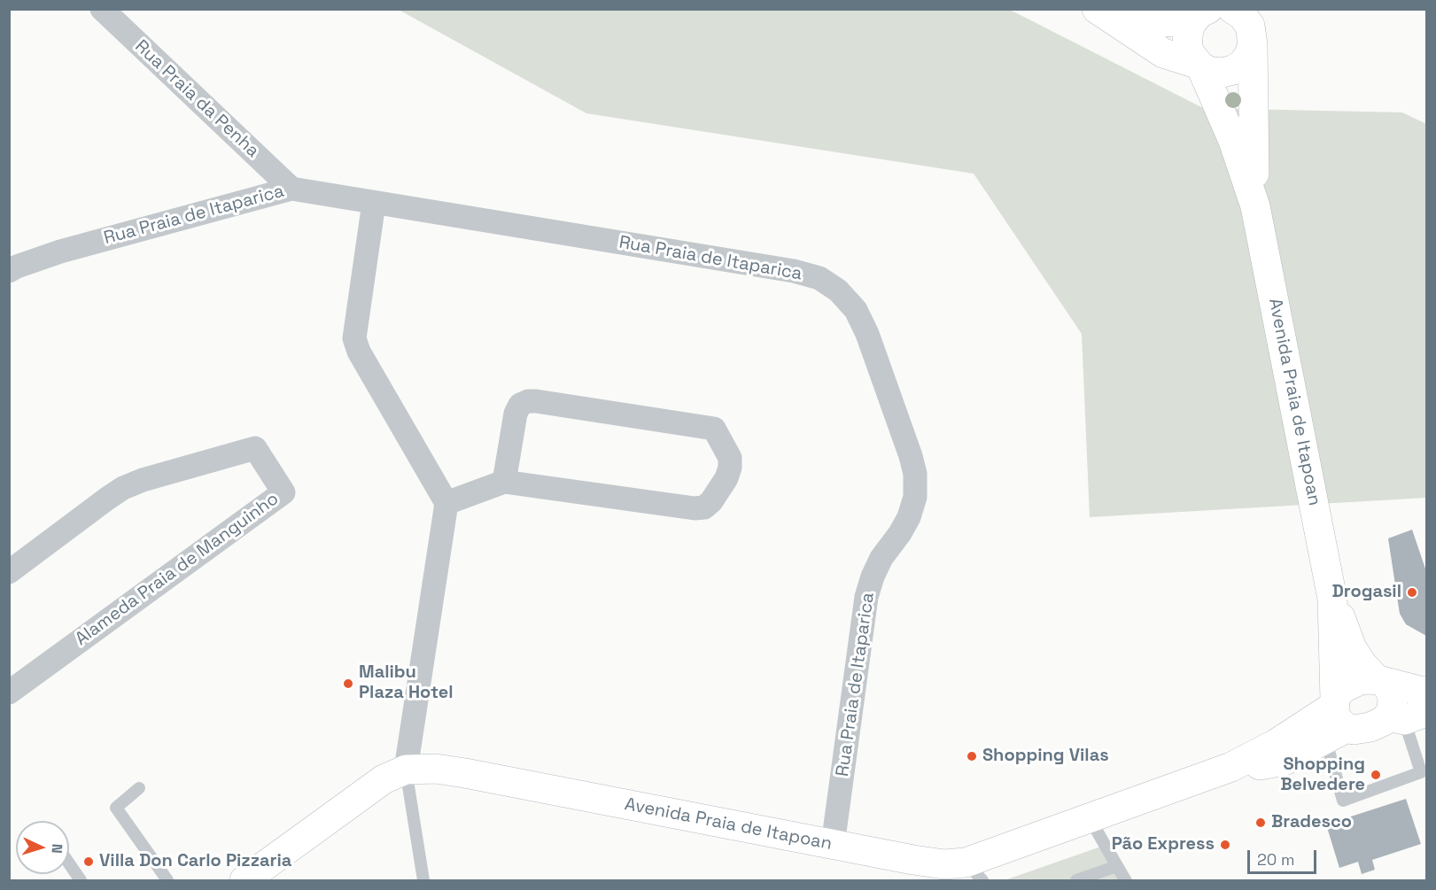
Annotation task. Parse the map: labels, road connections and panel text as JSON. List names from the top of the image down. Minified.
{"streets":{"street":["Rua Praia da Penha","Rua Praia de Itaparica","Avenida Praia de Itapoan","Alameda Praia de Manguinho"]},"crossings":[["Rua Praia da Penha","Rua Praia de Itaparica"],["Rua Praia de Itaparica","Avenida Praia de Itapoan"]],"places":["Drogasil","Malibu Plaza Hotel","Shopping Vilas","Shopping Belvedere","Bradesco","Pão Express","Villa Don Carlo Pizzaria"],"scale_bar":"20 m","north":"right"}
